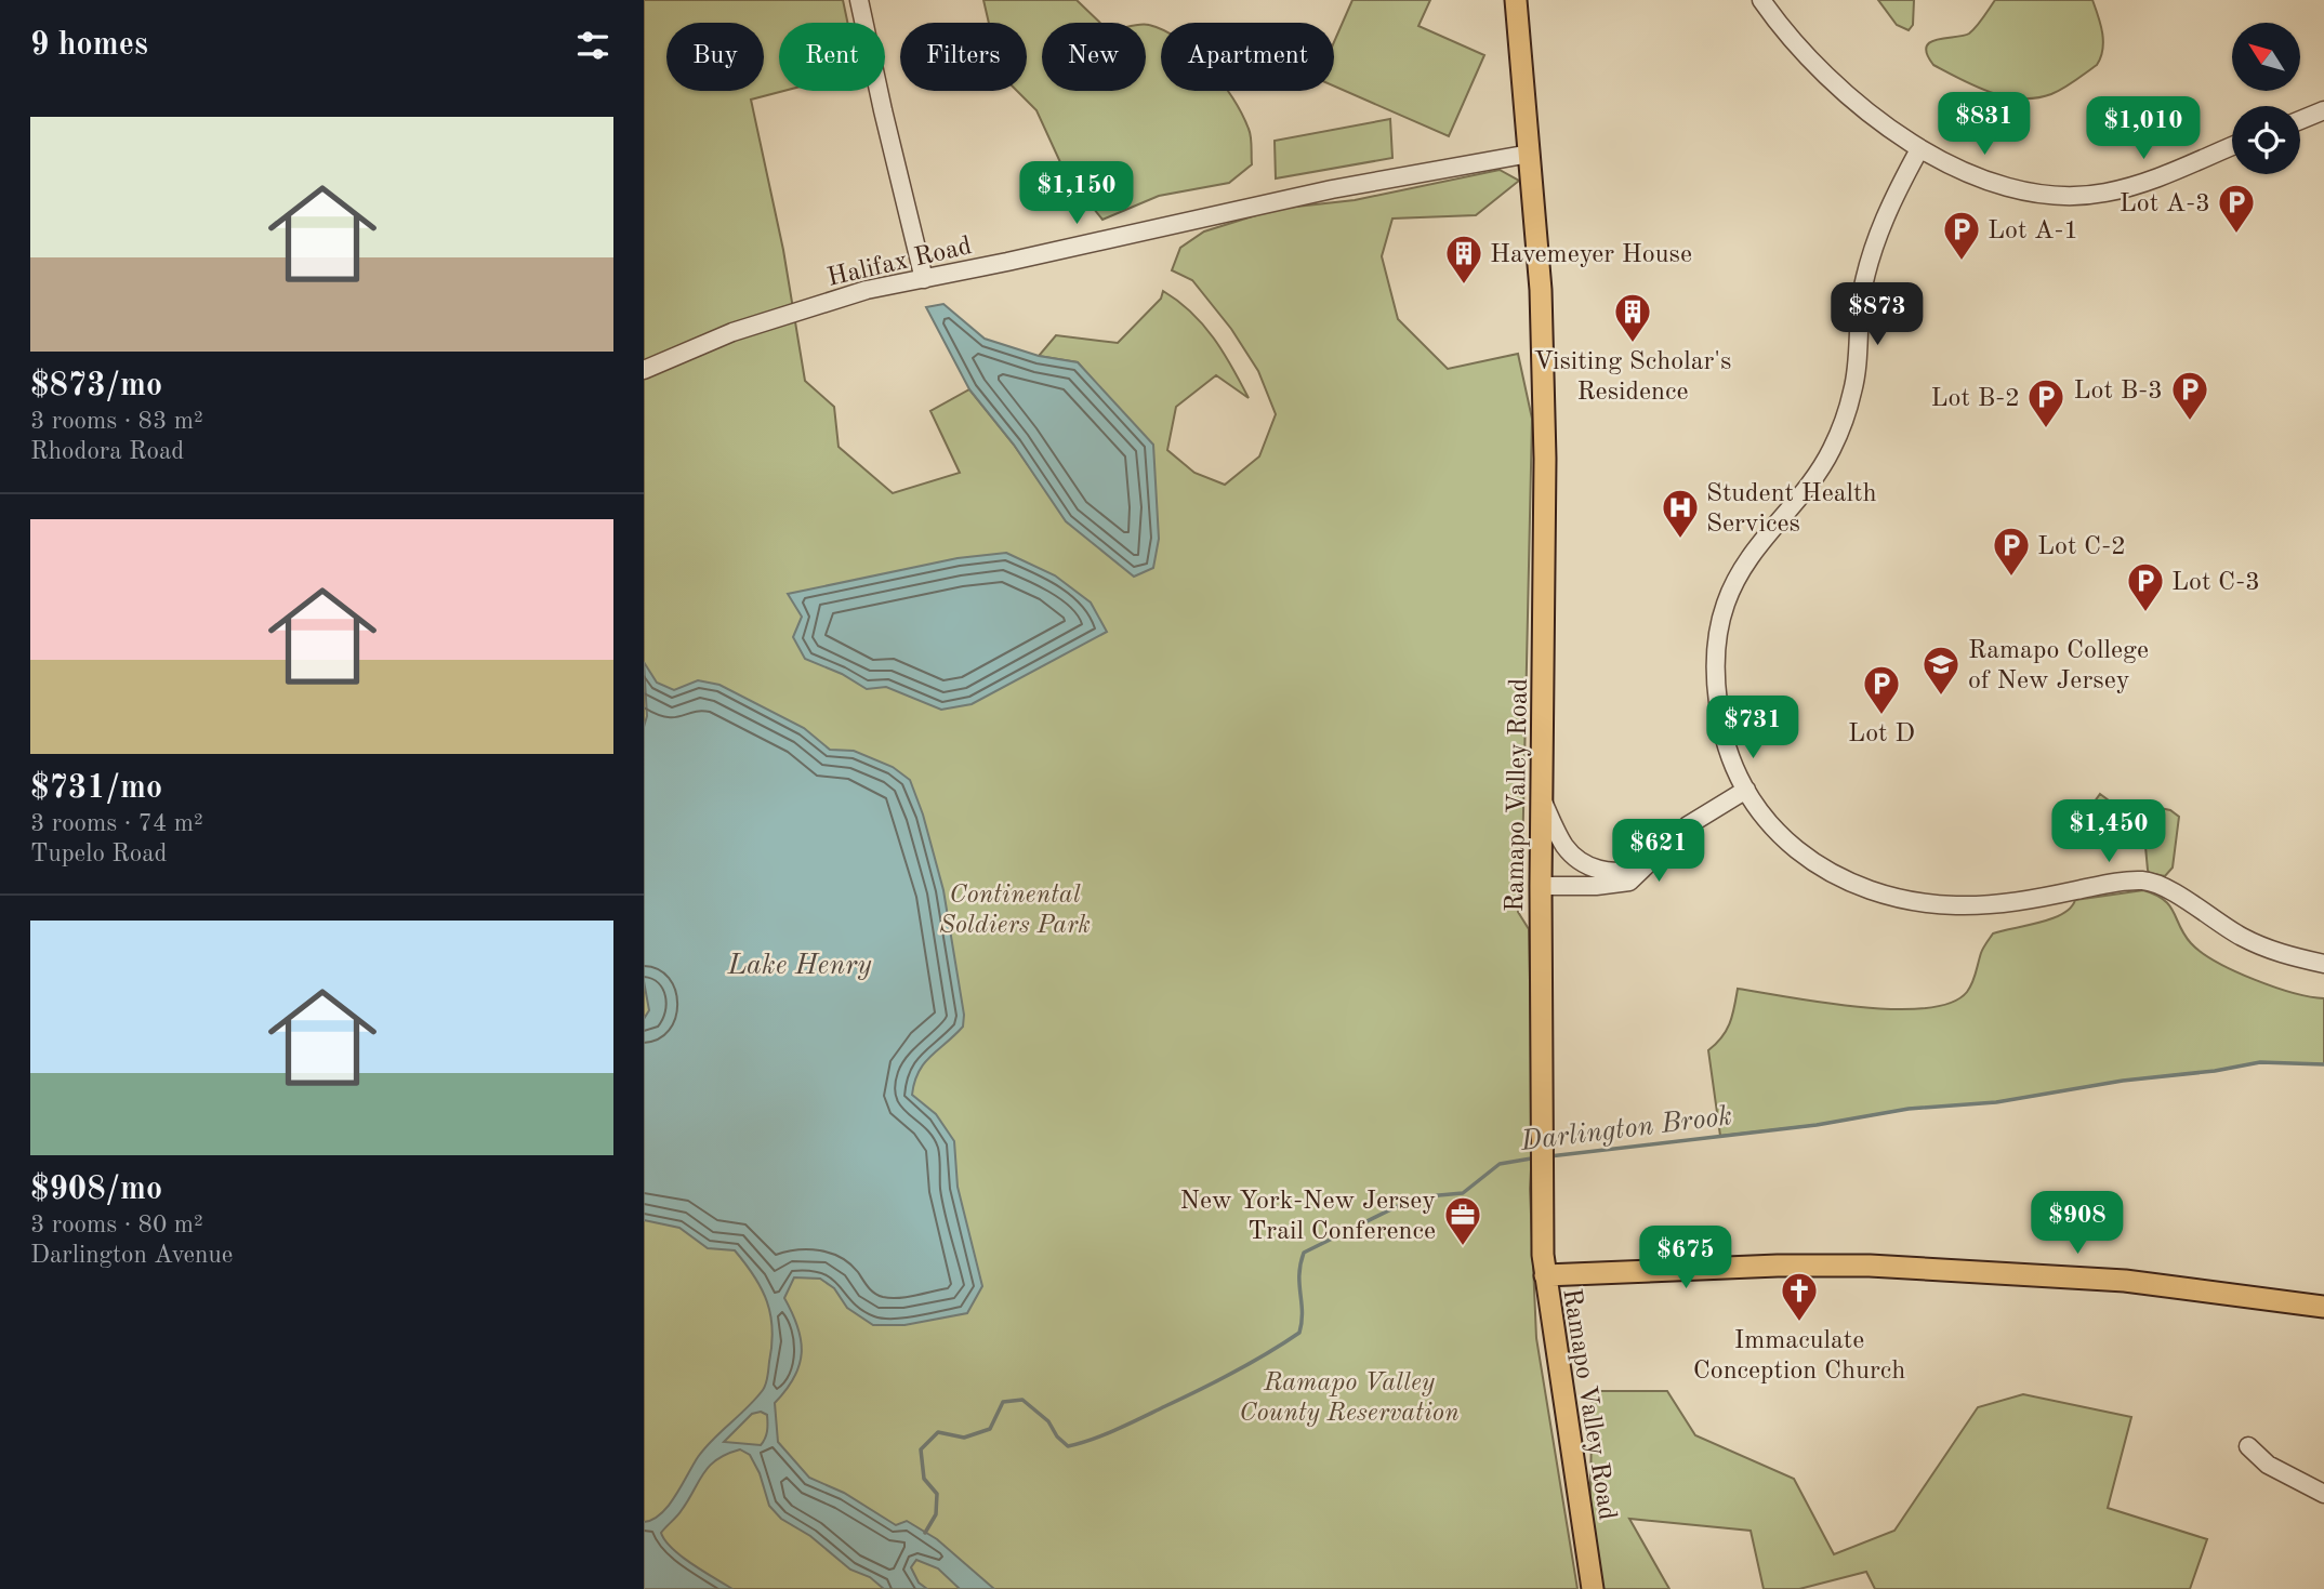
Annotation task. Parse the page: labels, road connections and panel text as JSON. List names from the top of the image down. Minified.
{"streets":{"main road":["Ramapo Valley Road"],"street":["Halifax Road"]},"crossings":[["Halifax Road","Ramapo Valley Road"]],"water":["Lake Henry","Darlington Brook"],"parks":["Continental Soldiers Park","Ramapo Valley County Reservation"],"places":{"parking":["Lot A-3","Lot A-1","Lot B-3","Lot B-2","Lot C-2","Lot C-3","Lot D"],"building":["Havemeyer House","Visiting Scholar's Residence"],"hospital":["Student Health Services"],"school or university":["Ramapo College of New Jersey"],"office":["New York-New Jersey Trail Conference"],"church":["Immaculate Conception Church"]},"north":"top left","page":{"heading":"9 homes","chip":["Buy","Rent","Filters","New","Apartment"],"list":[{"name":"$873/mo","note":"3 rooms · 83 m² · Rhodora Road"},{"name":"$731/mo","note":"3 rooms · 74 m² · Tupelo Road"},{"name":"$908/mo","note":"3 rooms · 80 m² · Darlington Avenue"}],"price":["$831","$1,010","$1,150","$873","$731","$1,450","$621","$908","$675"]}}
